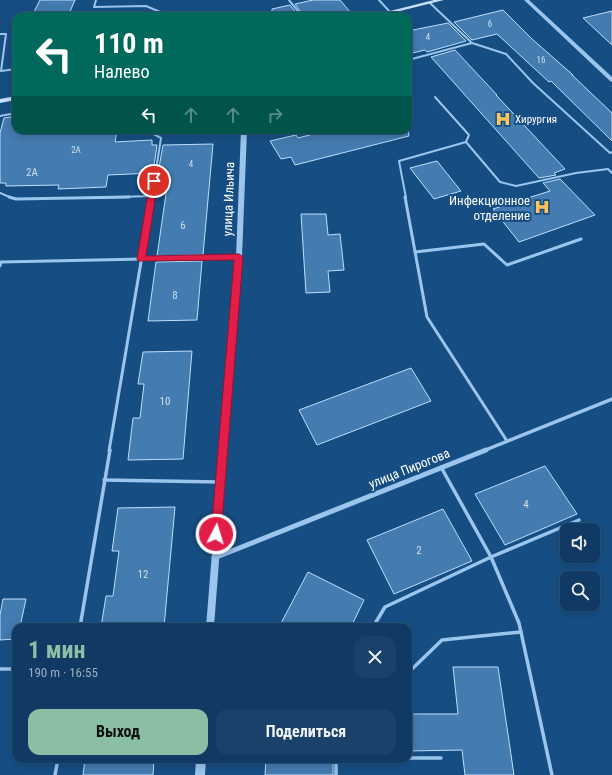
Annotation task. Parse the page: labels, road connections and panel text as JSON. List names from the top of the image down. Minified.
{"streets":{"street":["улица Ильича","улица Пирогова"]},"crossings":[["улица Ильича","улица Пирогова"]],"places":{"hospital":["Хирургия","Инфекционное отделение"]},"house_numbers":["6","4","16","2А","4","2А","6","8","10","4","2","12"],"page":{"turn":["110 m","Налево"],"heading":["1 мин","190 m · 16:55"],"buttons":["Выход","Поделиться"]}}
